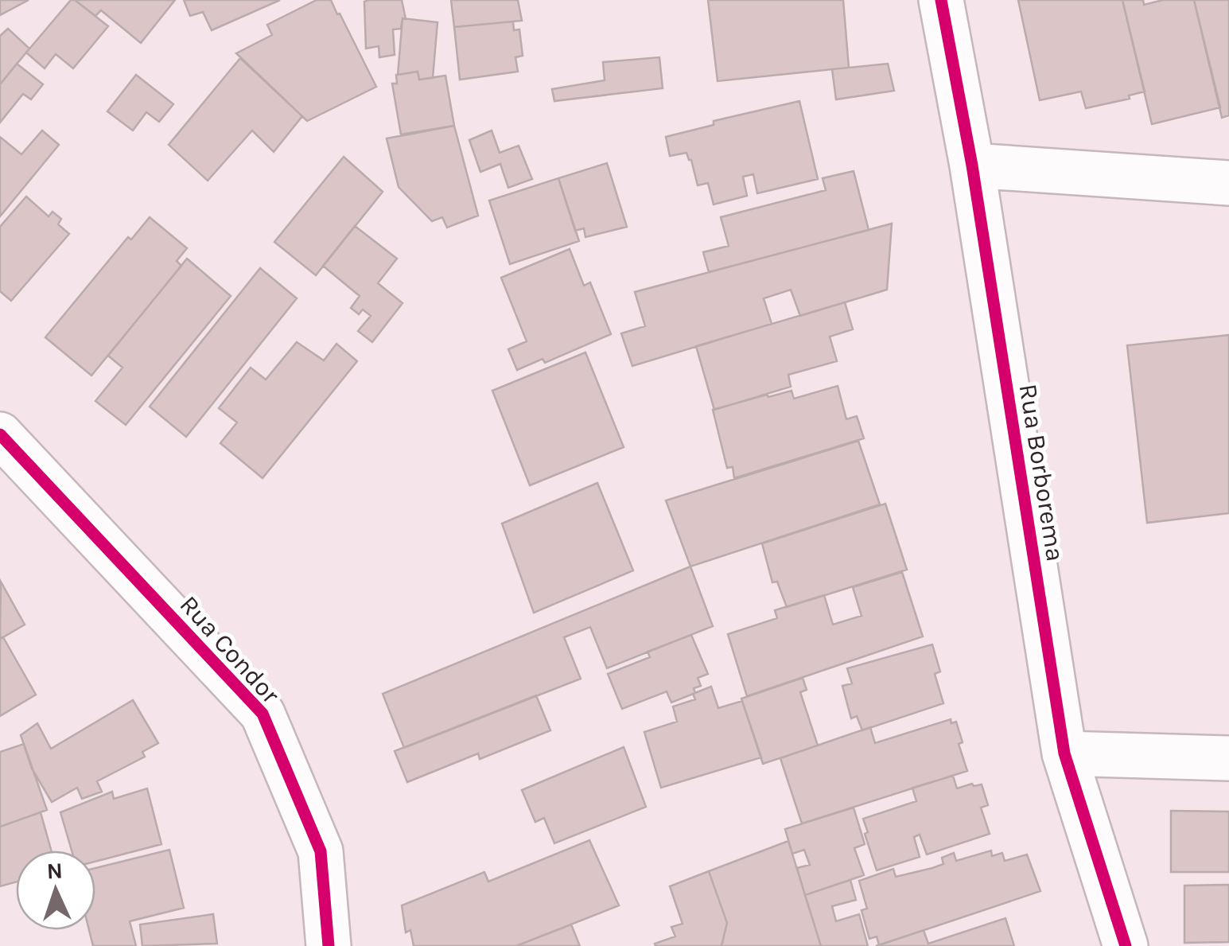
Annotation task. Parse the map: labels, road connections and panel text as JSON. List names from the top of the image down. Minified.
{"streets":{"street":["Rua Borborema","Rua Condor"]},"north":"top"}
